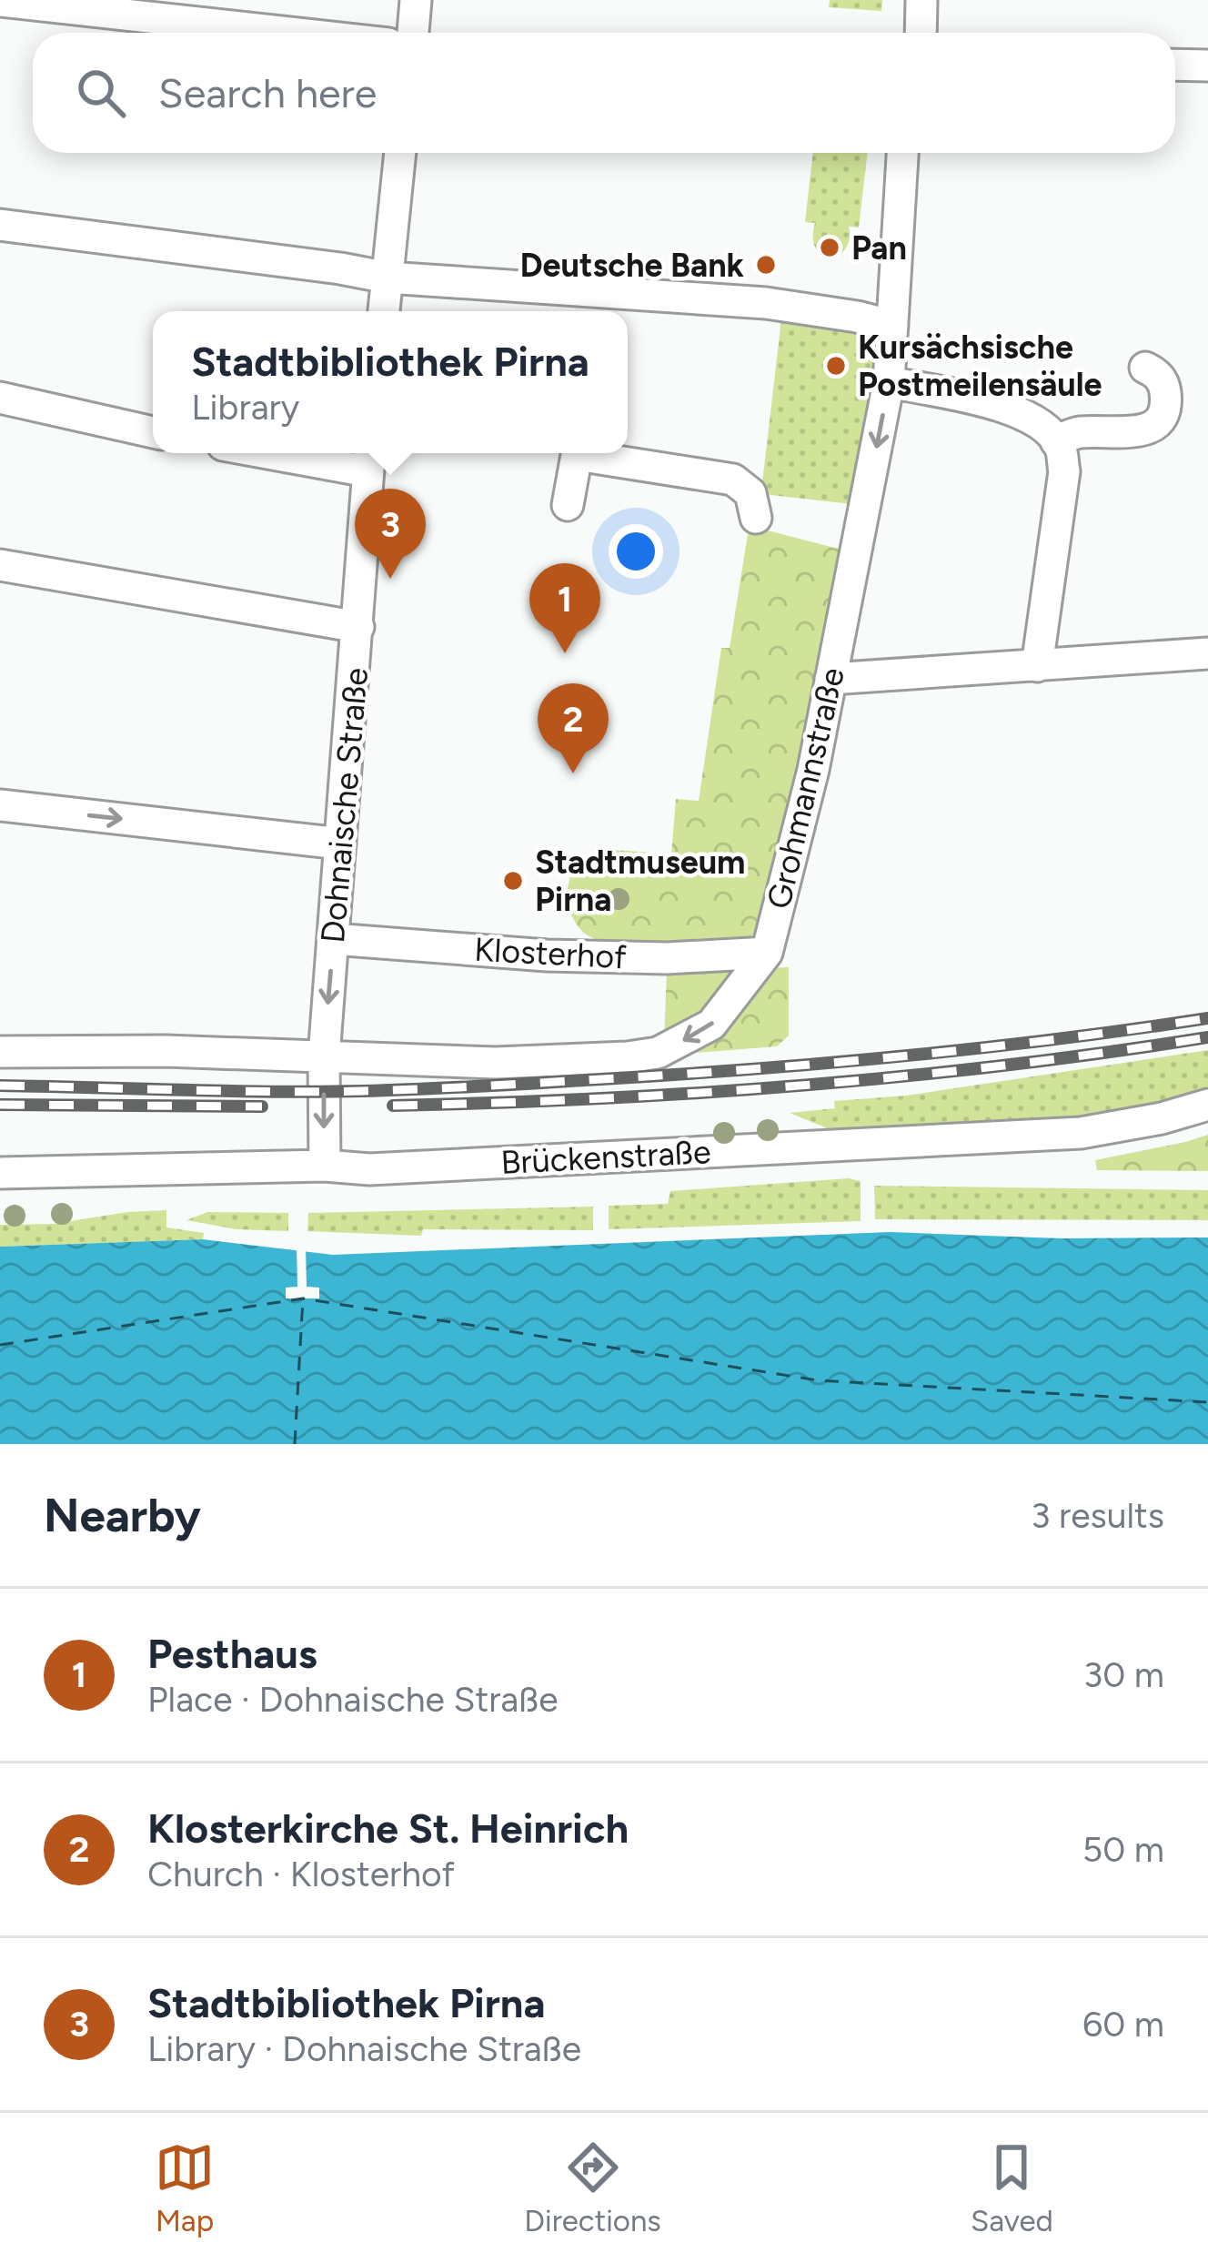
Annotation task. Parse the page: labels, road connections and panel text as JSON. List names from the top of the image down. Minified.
{"streets":{"street":["Grohmannstraße","Dohnaische Straße","Klosterhof","Brückenstraße"]},"crossings":[["Grohmannstraße","Dohnaische Straße"],["Grohmannstraße","Klosterhof"],["Dohnaische Straße","Klosterhof"],["Dohnaische Straße","Brückenstraße"]],"one_way":["Grohmannstraße"],"places":["Pan","Deutsche Bank","Kursächsische Postmeilensäule","Stadtmuseum Pirna"],"page":{"search":"Search here","popup":["Stadtbibliothek Pirna","Library"],"pins":["3","1","2"],"heading":["Nearby","3 results"],"list":[{"mark":"1","name":"Pesthaus","note":"Place · Dohnaische Straße","value":"30 m"},{"mark":"2","name":"Klosterkirche St. Heinrich","note":"Church · Klosterhof","value":"50 m"},{"mark":"3","name":"Stadtbibliothek Pirna","note":"Library · Dohnaische Straße","value":"60 m"}],"nav":["Map","Directions","Saved"]}}
